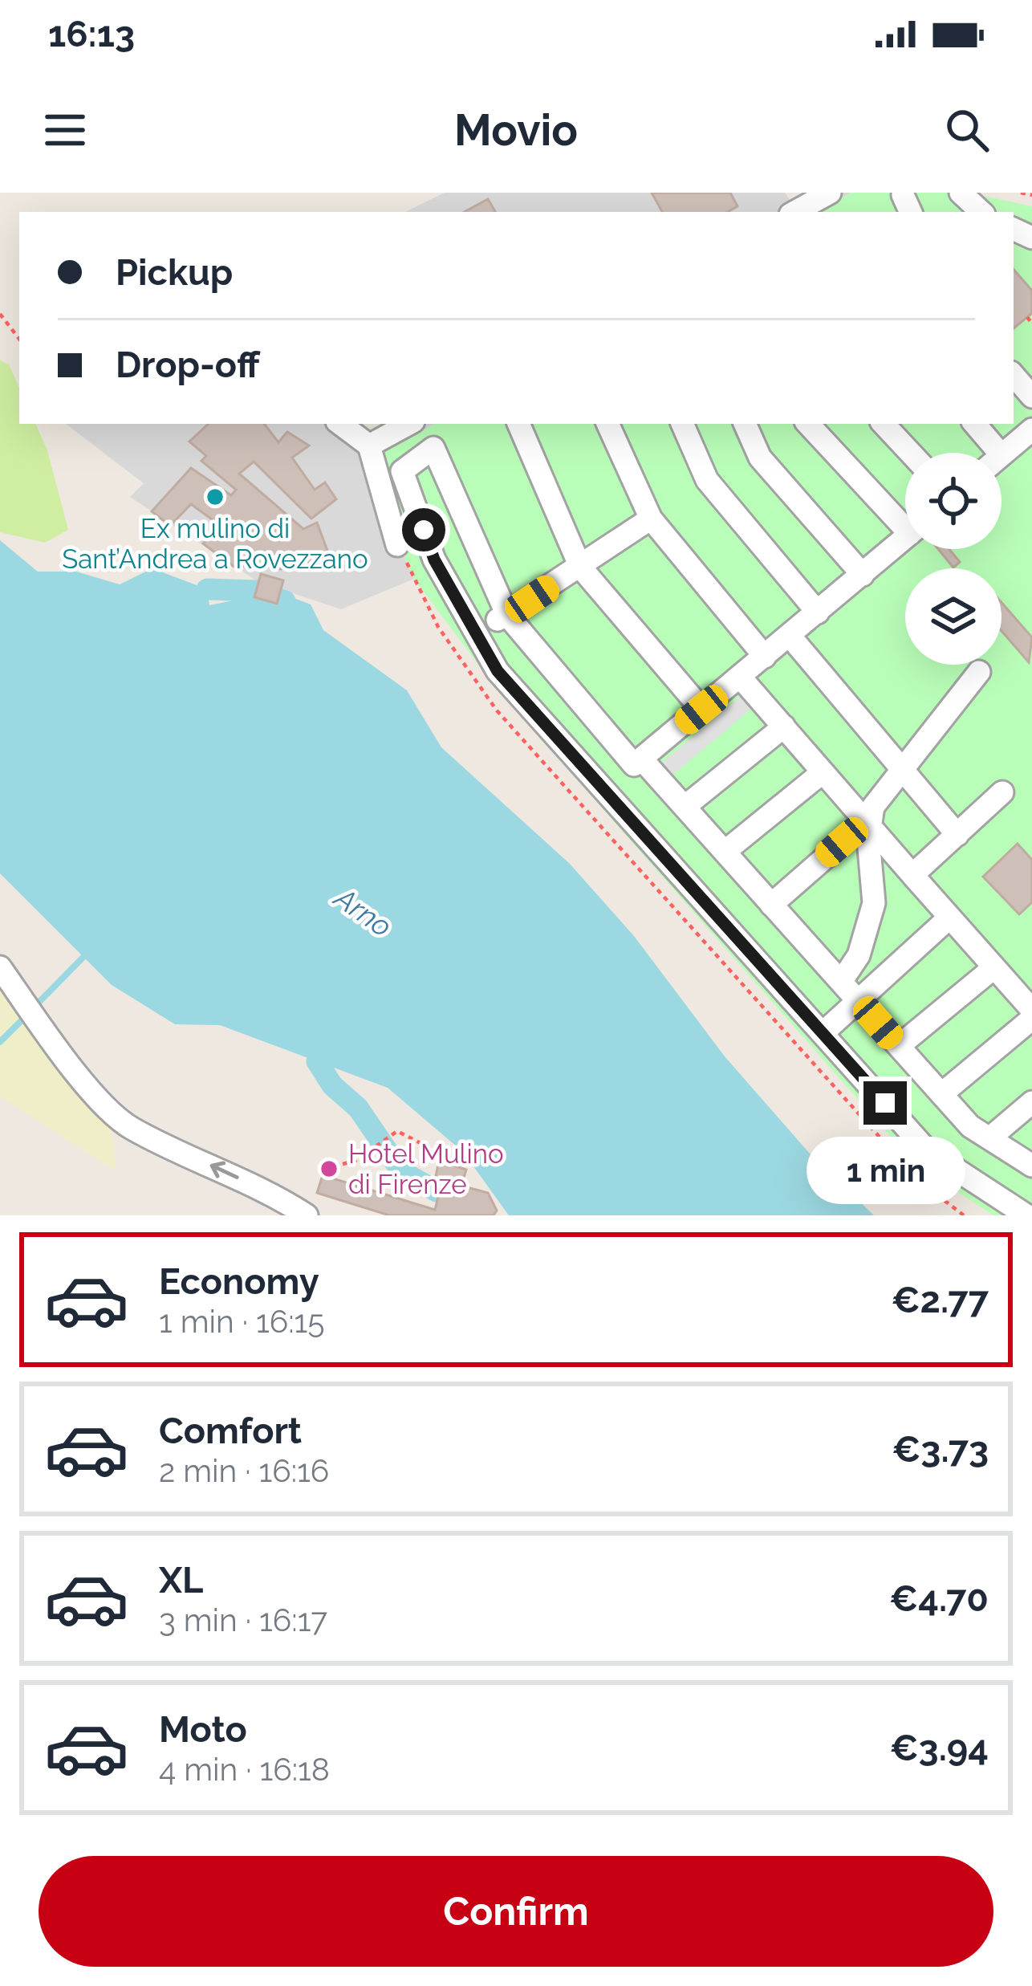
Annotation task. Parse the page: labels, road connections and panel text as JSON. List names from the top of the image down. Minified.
{"water":["Arno"],"places":["Ex mulino di Sant’Andrea a Rovezzano","Hotel Mulino di Firenze"],"page":{"status":"16:13","header":"Movio","banner":["Pickup","Drop-off"],"bubble":"1 min","list":[{"name":"Economy","note":"1 min · 16:15","value":"€2.77"},{"name":"Comfort","note":"2 min · 16:16","value":"€3.73"},{"name":"XL","note":"3 min · 16:17","value":"€4.70"},{"name":"Moto","note":"4 min · 16:18","value":"€3.94"}],"buttons":"Confirm"}}
